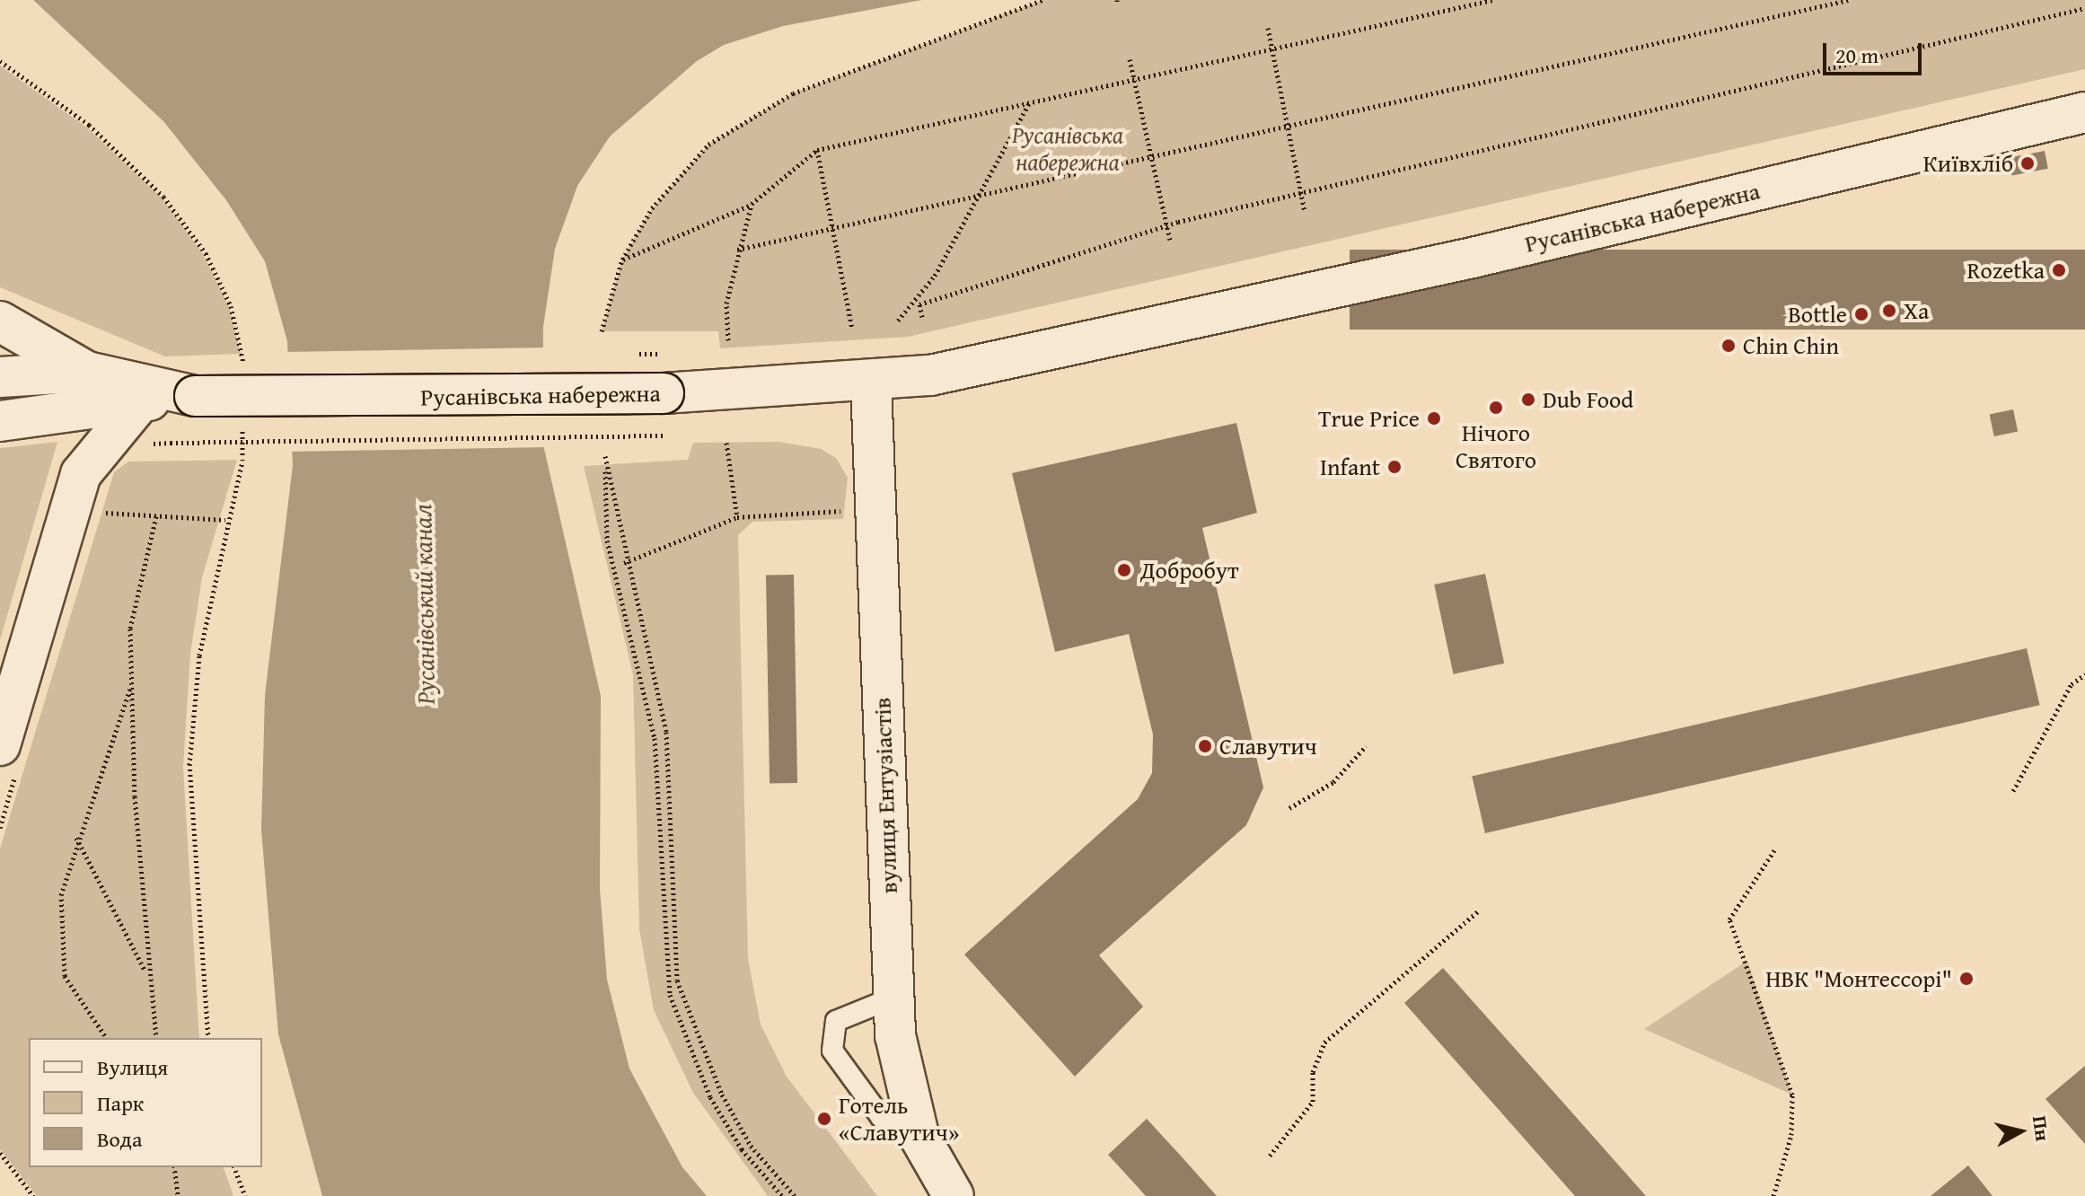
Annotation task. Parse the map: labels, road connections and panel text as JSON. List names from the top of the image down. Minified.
{"streets":{"main road":["Русанівська набережна","вулиця Ентузіастів"]},"crossings":[["Русанівська набережна","вулиця Ентузіастів"]],"water":["Русанівський канал"],"parks":["Русанівська набережна"],"places":["Київхліб","Rozetka","Ха","Bottle","Chin Chin","Dub Food","Нічого Святого","True Price","Infant","Добробут","Славутич","НВК \"Монтессорі\"","Готель «Славутич»"],"legend":["Вулиця","Парк","Вода"],"scale_bar":"20 m","north":"right"}
